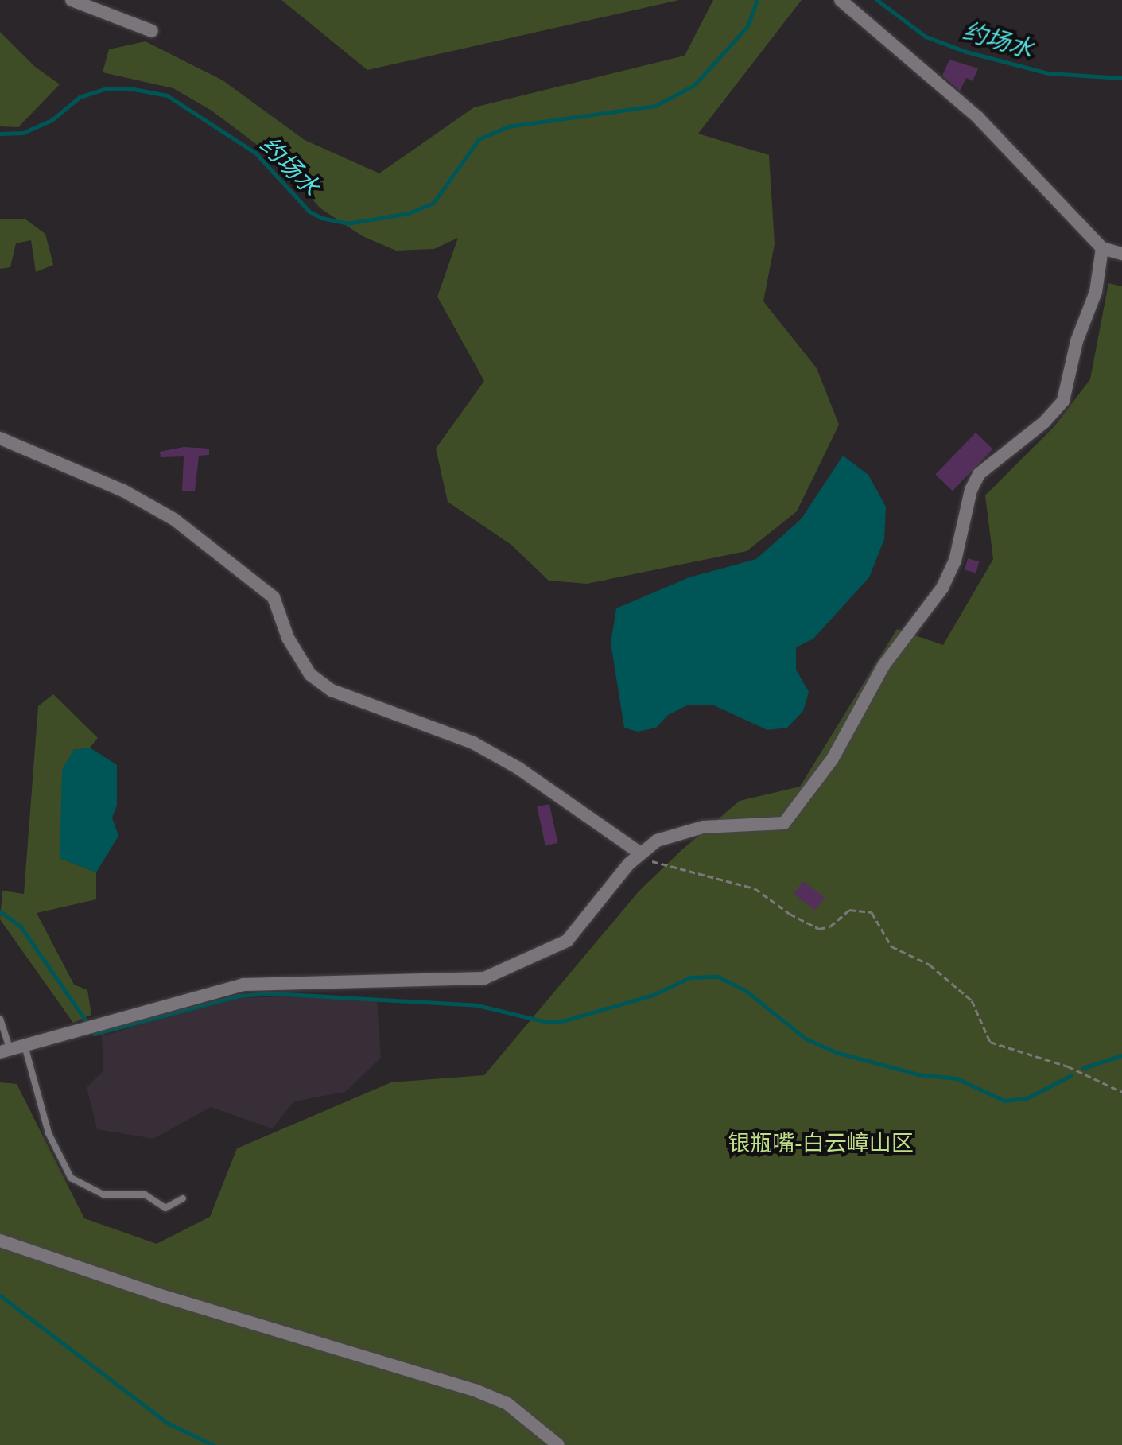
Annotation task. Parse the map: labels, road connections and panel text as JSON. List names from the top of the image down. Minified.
{"water":["约场水"],"parks":["银瓶嘴-白云嶂山区"]}
